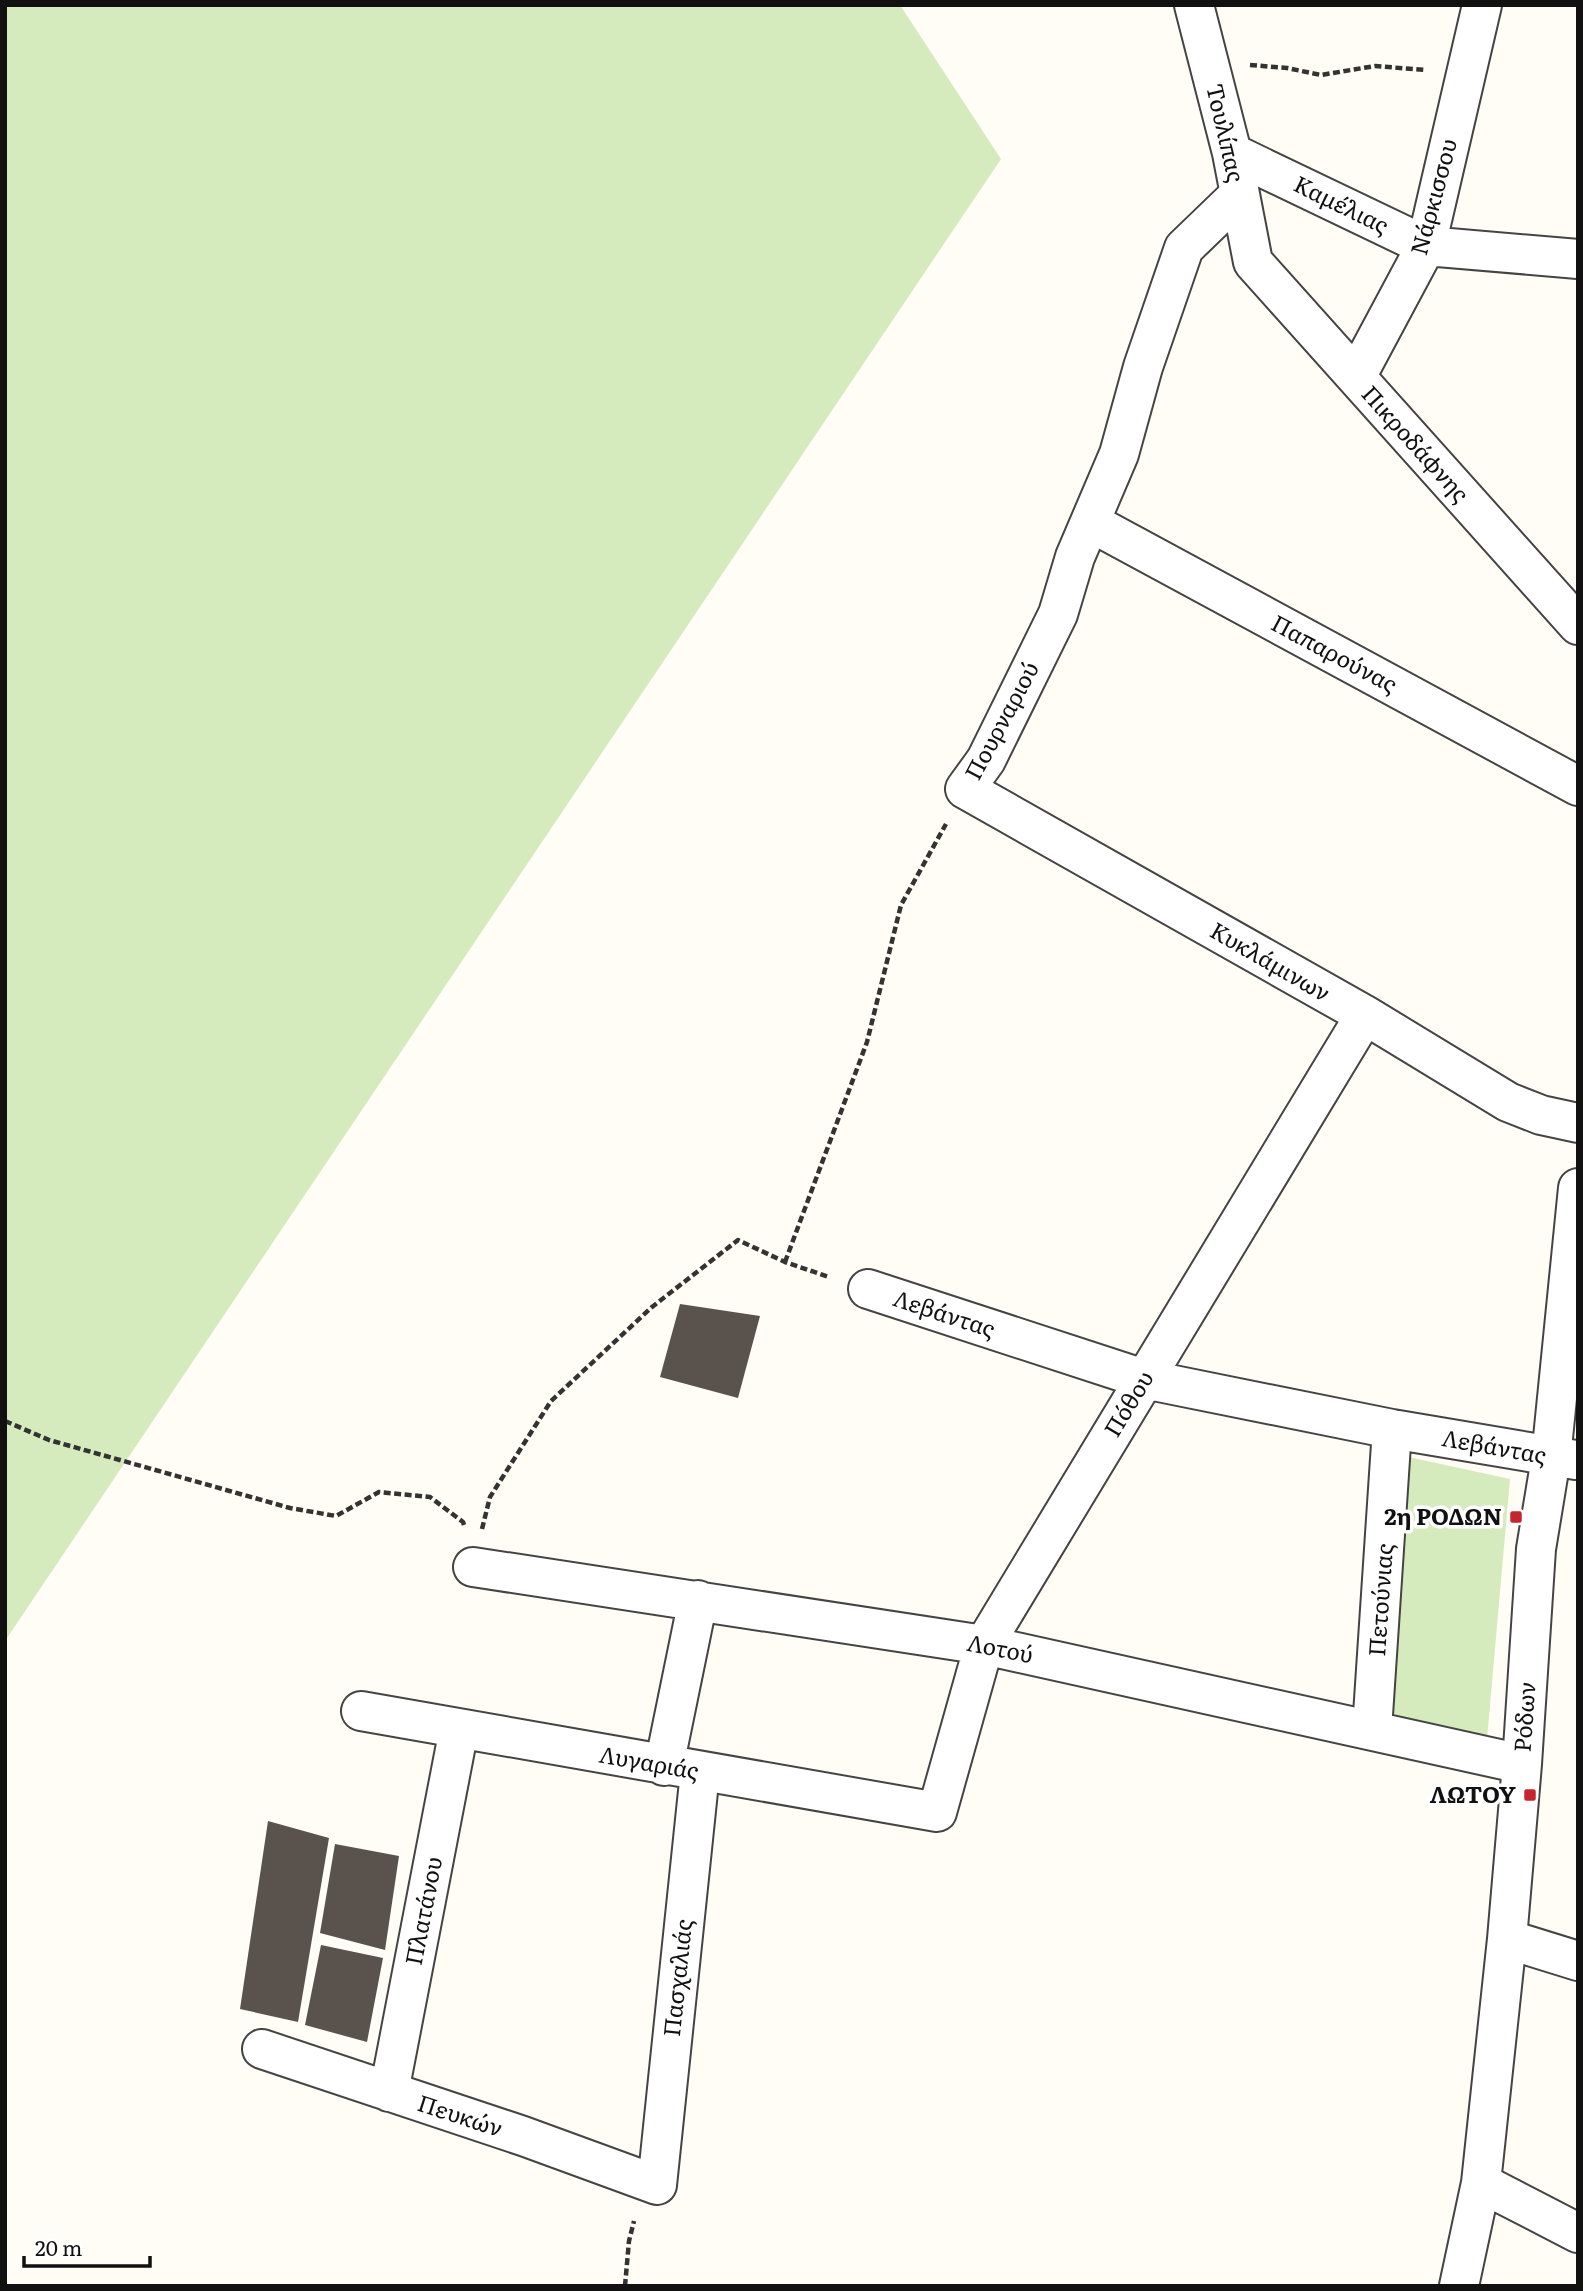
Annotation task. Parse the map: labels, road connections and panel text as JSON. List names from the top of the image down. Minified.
{"streets":{"street":["Τουλίπας","Νάρκισσου","Καμέλιας","Πικροδάφνης","Παπαρούνας","Πουρναριού","Κυκλάμινων","Λεβάντας","Πόθου","Πετούνιας","Λοτού","Ρόδων","Λυγαριάς","Πλατάνου","Πασχαλιάς","Πευκών"]},"crossings":[["Τουλίπας","Καμέλιας"],["Τουλίπας","Πικροδάφνης"],["Τουλίπας","Πουρναριού"],["Νάρκισσου","Καμέλιας"],["Νάρκισσου","Πικροδάφνης"],["Παπαρούνας","Πουρναριού"],["Πουρναριού","Κυκλάμινων"],["Πουρναριού","Λεβάντας"],["Κυκλάμινων","Πόθου"],["Λεβάντας","Πόθου"],["Λεβάντας","Πετούνιας"],["Λεβάντας","Λοτού"],["Λεβάντας","Ρόδων"],["Πόθου","Λοτού"],["Πόθου","Λυγαριάς"],["Πετούνιας","Λοτού"],["Λοτού","Ρόδων"],["Λοτού","Πασχαλιάς"],["Λυγαριάς","Πλατάνου"],["Λυγαριάς","Πασχαλιάς"],["Πλατάνου","Πευκών"],["Πασχαλιάς","Πευκών"]],"places":{"transit":["2η ΡΟΔΩΝ","ΛΩΤΟΥ"]},"scale_bar":"20 m"}
